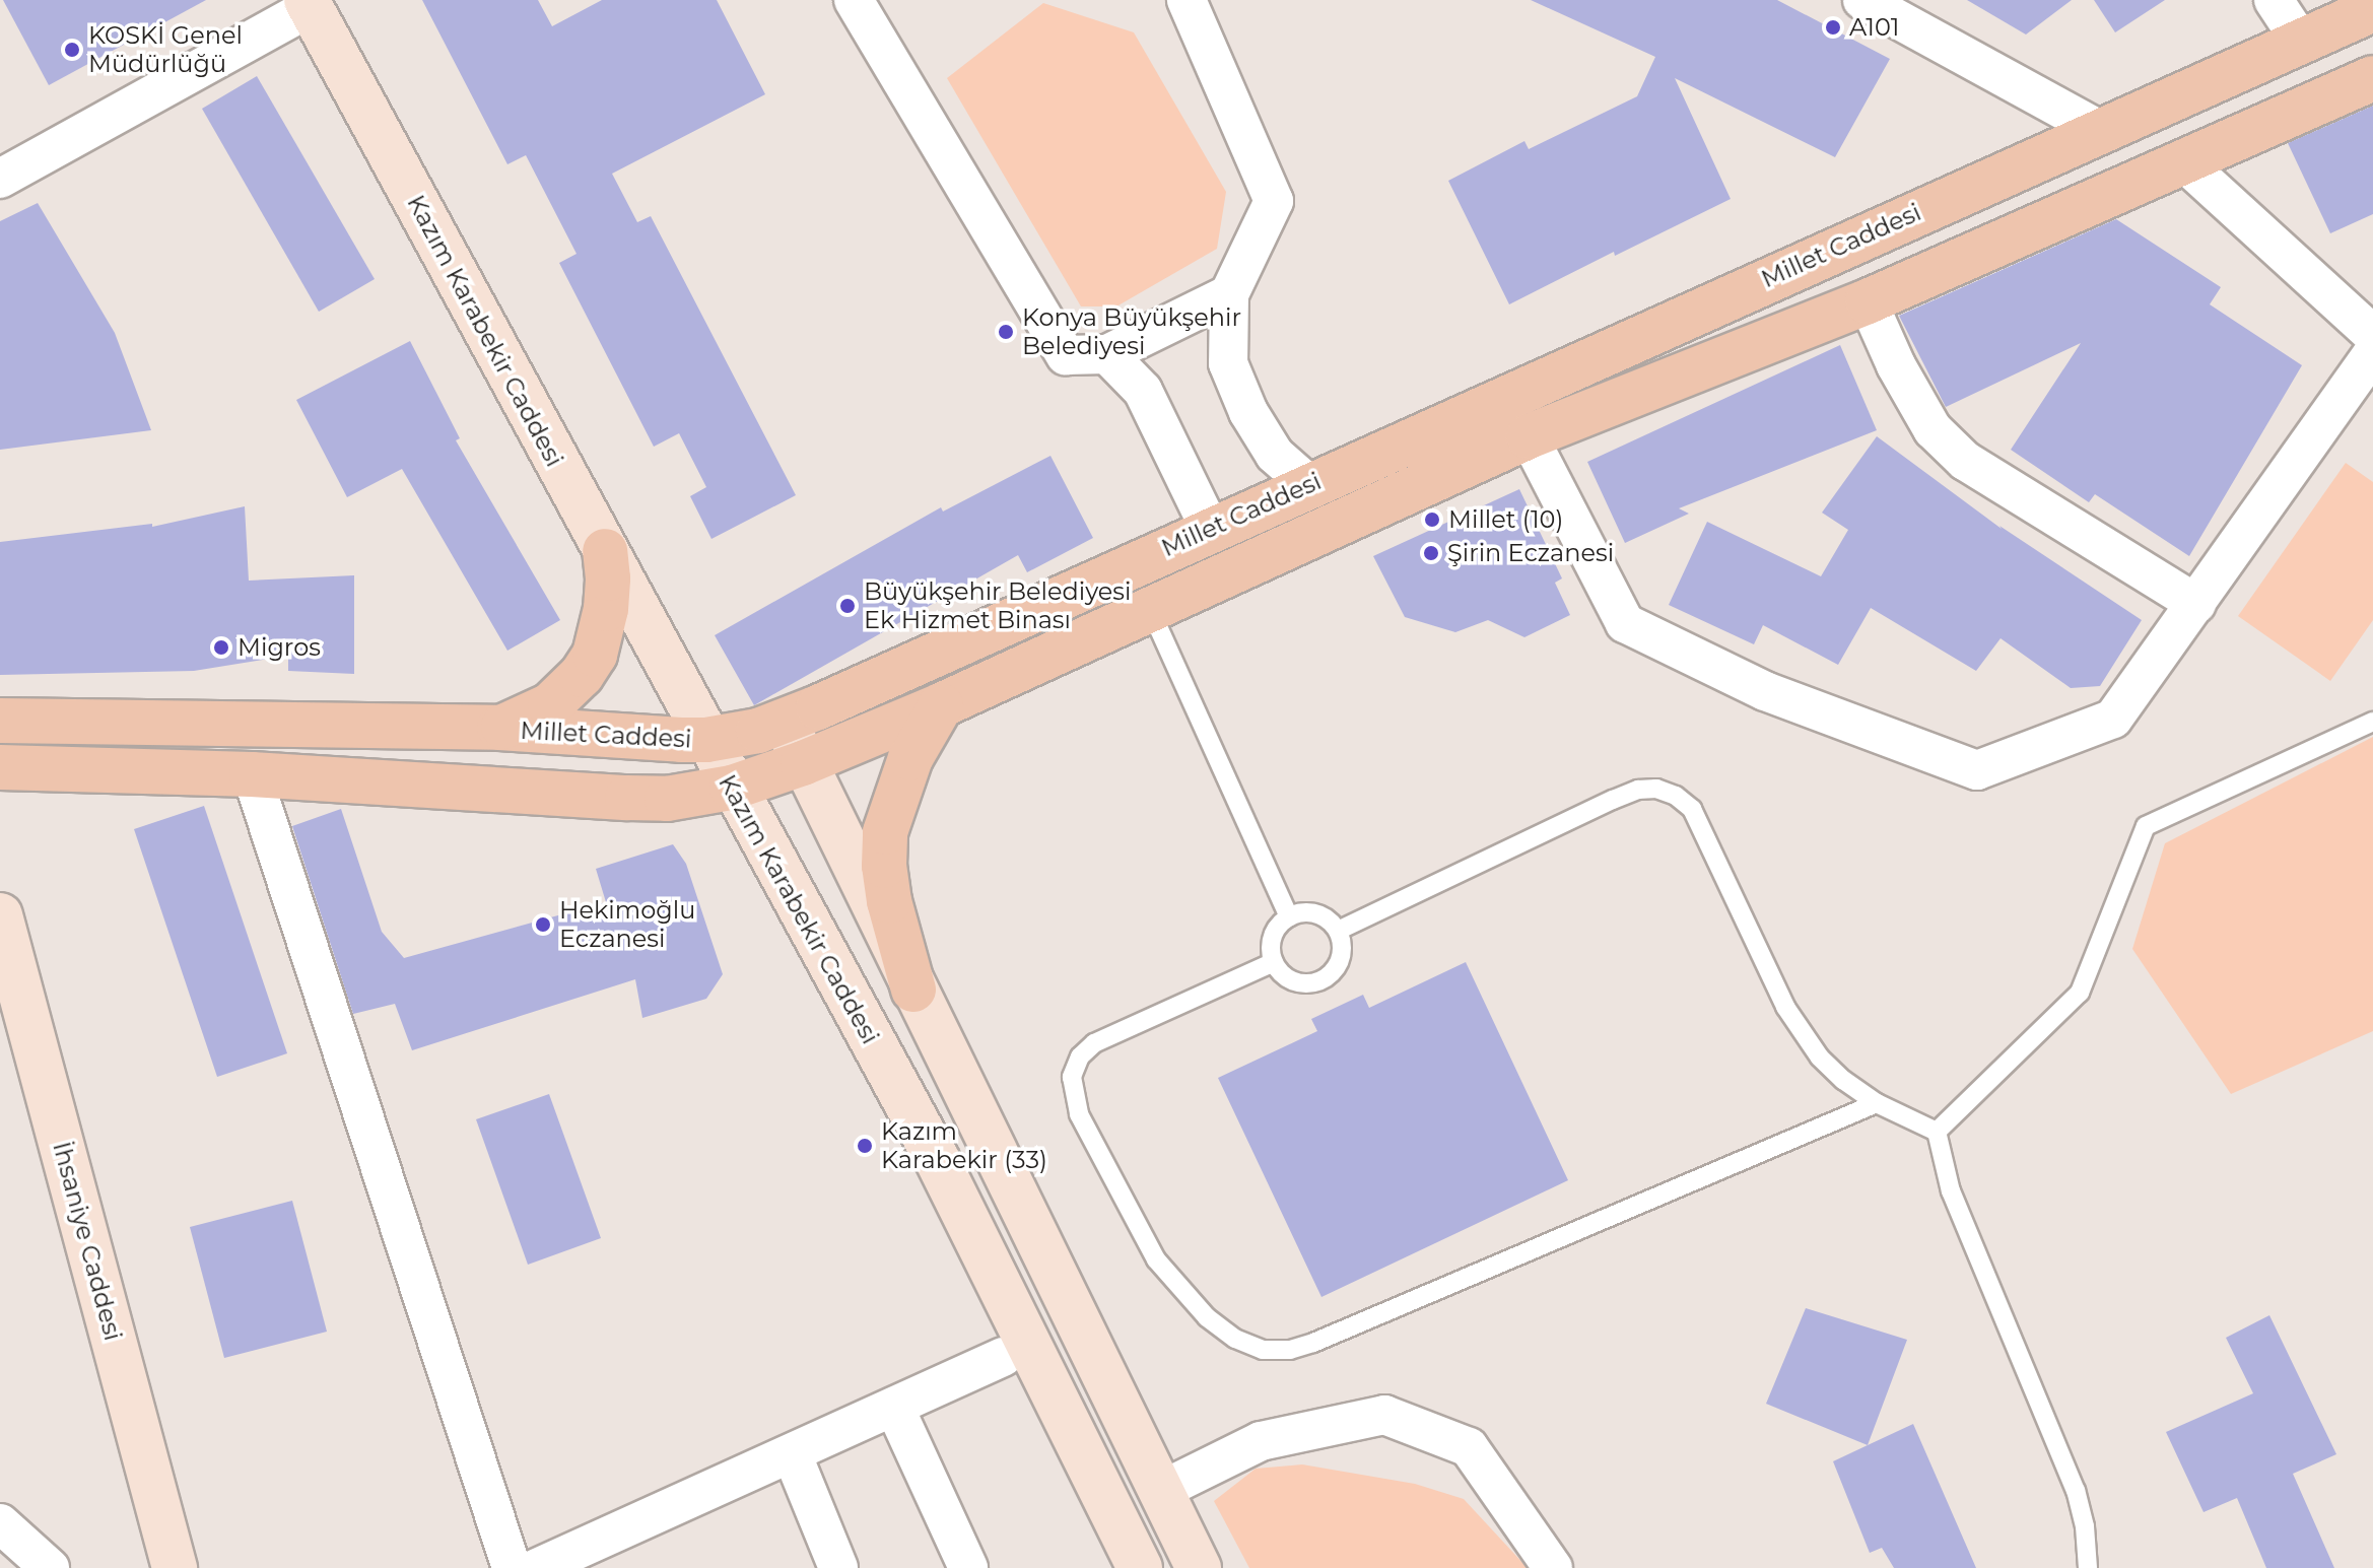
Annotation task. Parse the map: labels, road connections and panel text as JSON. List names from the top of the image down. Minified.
{"streets":{"main road":["Millet Caddesi","Kazım Karabekir Caddesi","İhsaniye Caddesi"]},"crossings":[["Millet Caddesi","Kazım Karabekir Caddesi"]],"places":["A101","KOSKİ Genel Müdürlüğü","Konya Büyükşehir Belediyesi","Millet (10)","Şirin Eczanesi","Büyükşehir Belediyesi Ek Hizmet Binası","Migros","Hekimoğlu Eczanesi","Kazım Karabekir (33)"]}
